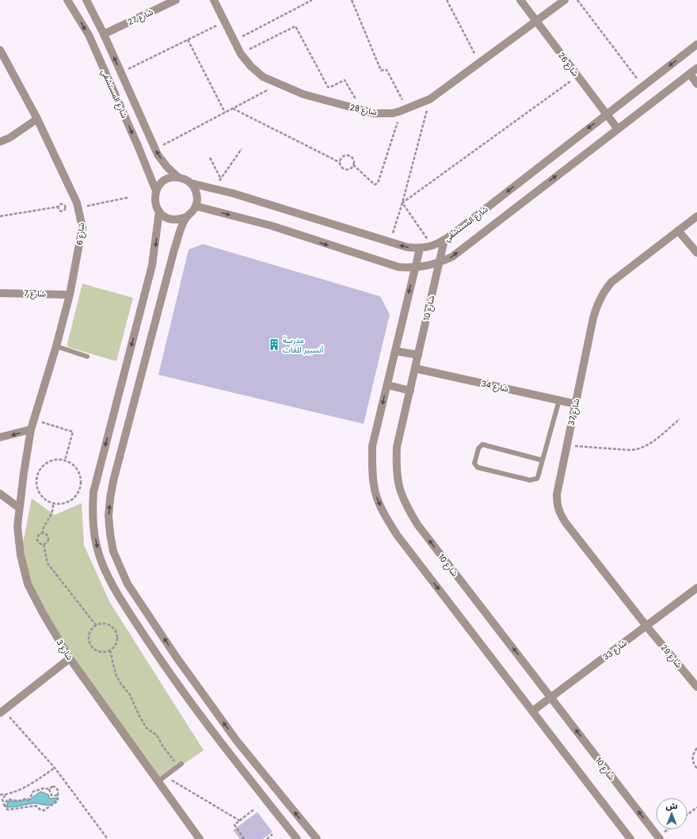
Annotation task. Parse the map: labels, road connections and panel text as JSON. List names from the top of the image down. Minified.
{"streets":{"street":["شارع 27","شارع 26","شارع المستشفي","شارع 28","شارع 6","شارع 7","شارع 10","شارع 34","شارع 37","شارع 3","شارع 33","شارع 29"]},"crossings":[["شارع 27","شارع المستشفي"],["شارع 26","شارع المستشفي"],["شارع 26","شارع 28"],["شارع المستشفي","شارع 10"],["شارع 6","شارع 7"],["شارع 6","شارع 3"],["شارع 10","شارع 34"],["شارع 10","شارع 33"],["شارع 34","شارع 37"],["شارع 37","شارع 33"],["شارع 37","شارع 29"],["شارع 33","شارع 29"]],"places":{"building":["مدرسة أنسبير للغات"]},"north":"top"}
